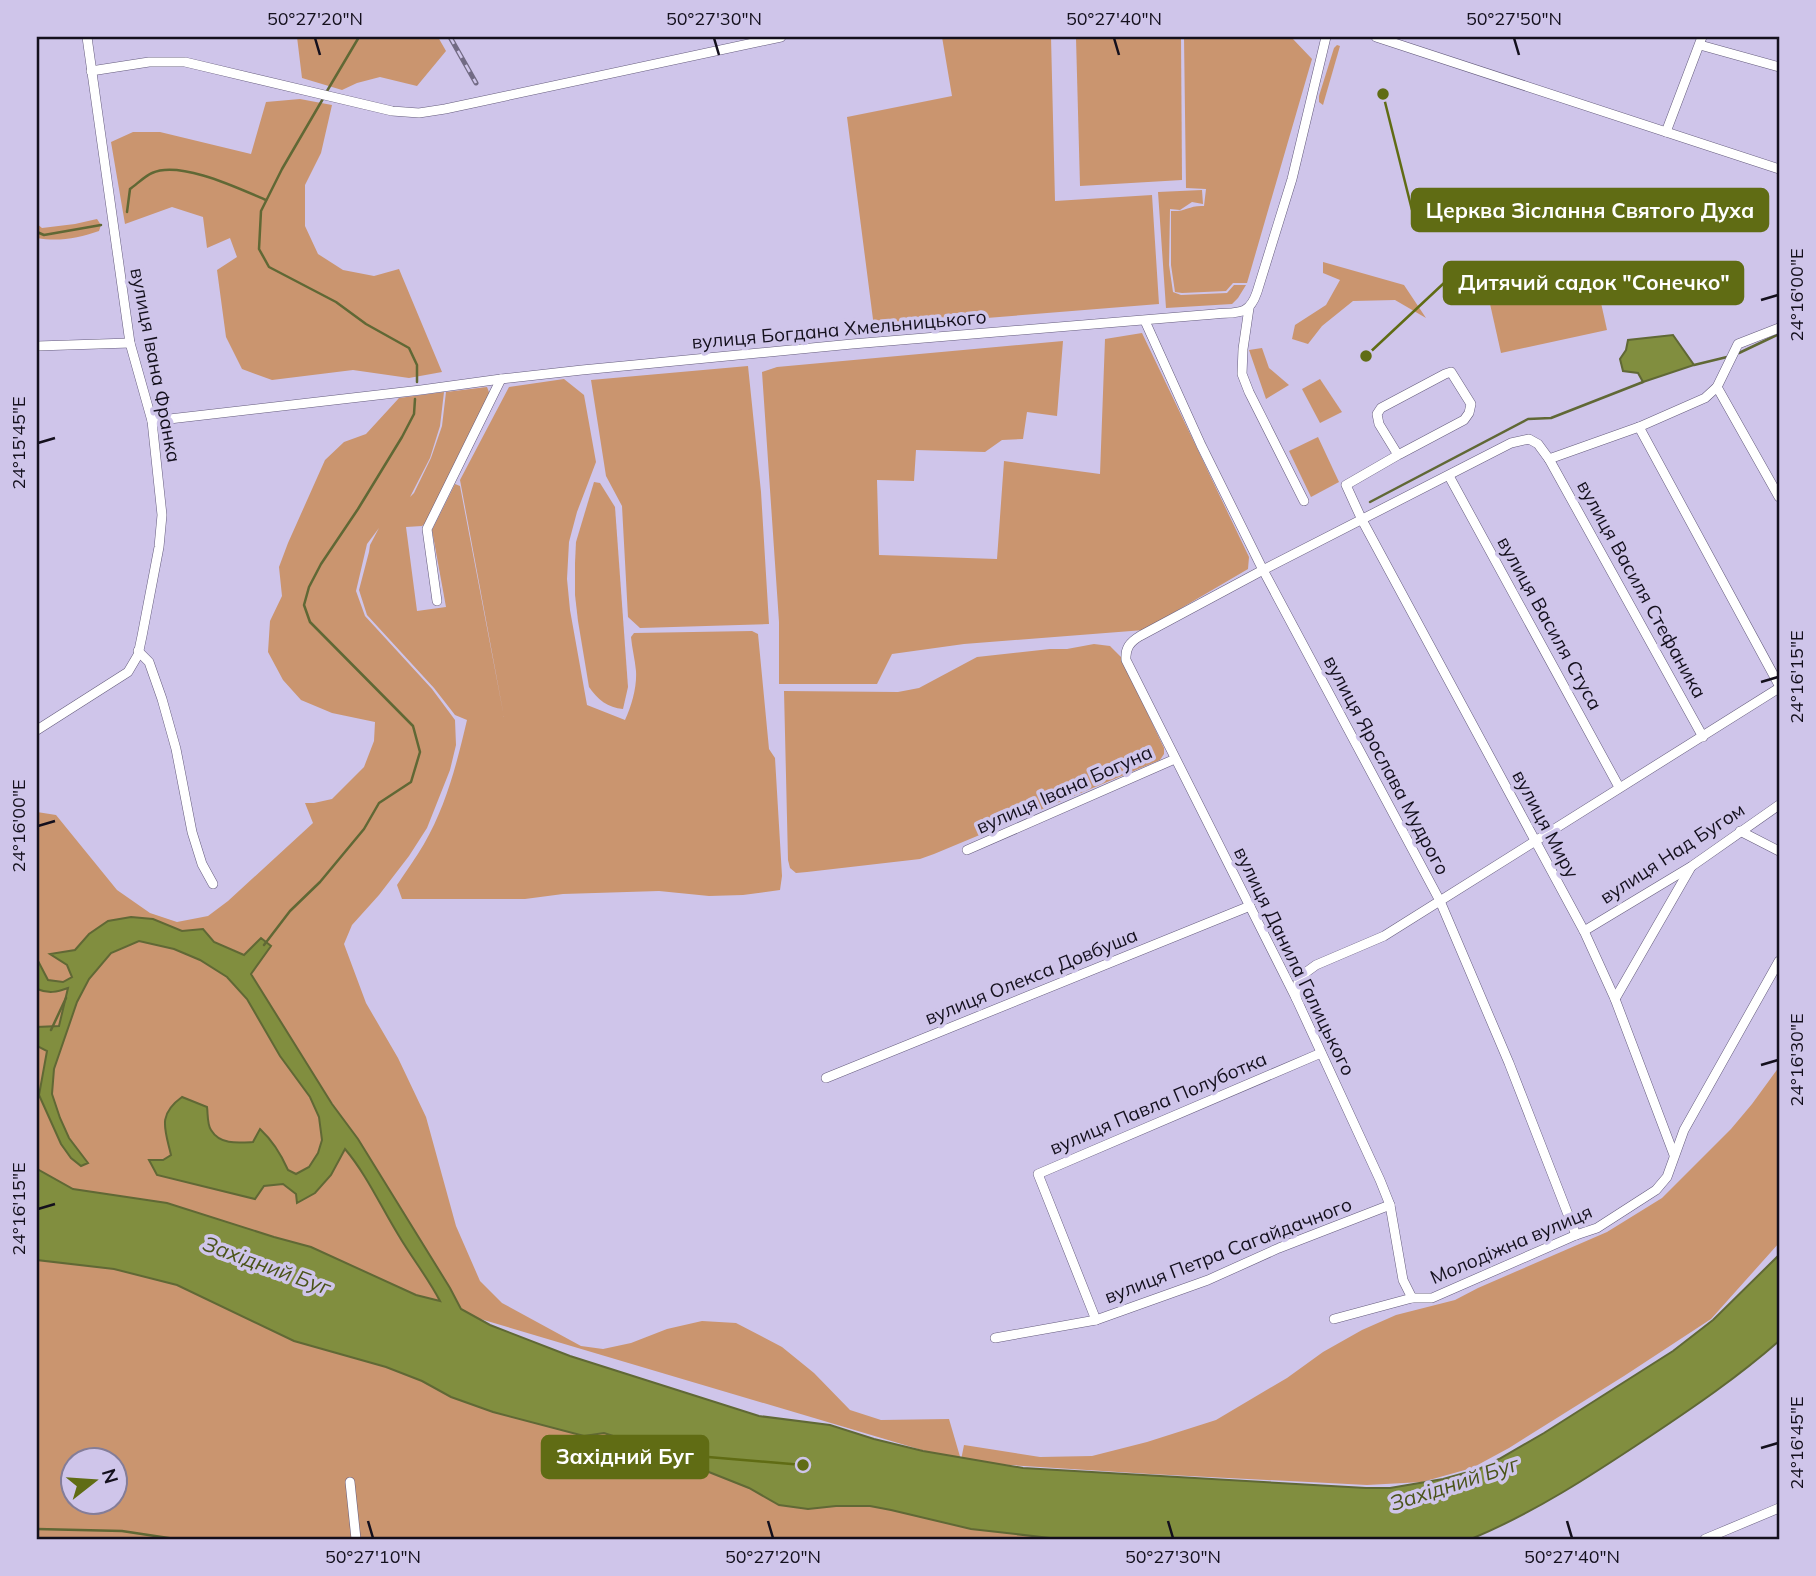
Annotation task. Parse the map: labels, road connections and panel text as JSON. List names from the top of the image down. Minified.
{"streets":{"street":["вулиця Богдана Хмельницького","вулиця Івана Франка","вулиця Василя Стефаника","вулиця Василя Стуса","вулиця Ярослава Мудрого","вулиця Івана Богуна","вулиця Миру","вулиця Над Бугом","вулиця Данила Галицького","вулиця Олекса Довбуша","вулиця Павла Полуботка","Молодіжна вулиця","вулиця Петра Сагайдачного"]},"crossings":[["вулиця Богдана Хмельницького","вулиця Івана Франка"],["вулиця Богдана Хмельницького","вулиця Ярослава Мудрого"],["вулиця Ярослава Мудрого","вулиця Данила Галицького"],["вулиця Ярослава Мудрого","Молодіжна вулиця"],["вулиця Івана Богуна","вулиця Данила Галицького"],["вулиця Миру","вулиця Над Бугом"],["вулиця Миру","Молодіжна вулиця"],["вулиця Данила Галицького","вулиця Олекса Довбуша"],["вулиця Данила Галицького","вулиця Павла Полуботка"],["вулиця Данила Галицького","Молодіжна вулиця"],["вулиця Данила Галицького","вулиця Петра Сагайдачного"],["вулиця Павла Полуботка","вулиця Петра Сагайдачного"]],"water":["Західний Буг"],"places":["Церква Зіслання Святого Духа","Дитячий садок \"Сонечко\"","Західний Буг"],"north":"right","coordinates":["50°27'20\"N","50°27'30\"N","50°27'40\"N","50°27'50\"N","24°16'00\"E","24°15'45\"E","24°16'15\"E","24°16'30\"E","24°16'45\"E","50°27'10\"N"]}
